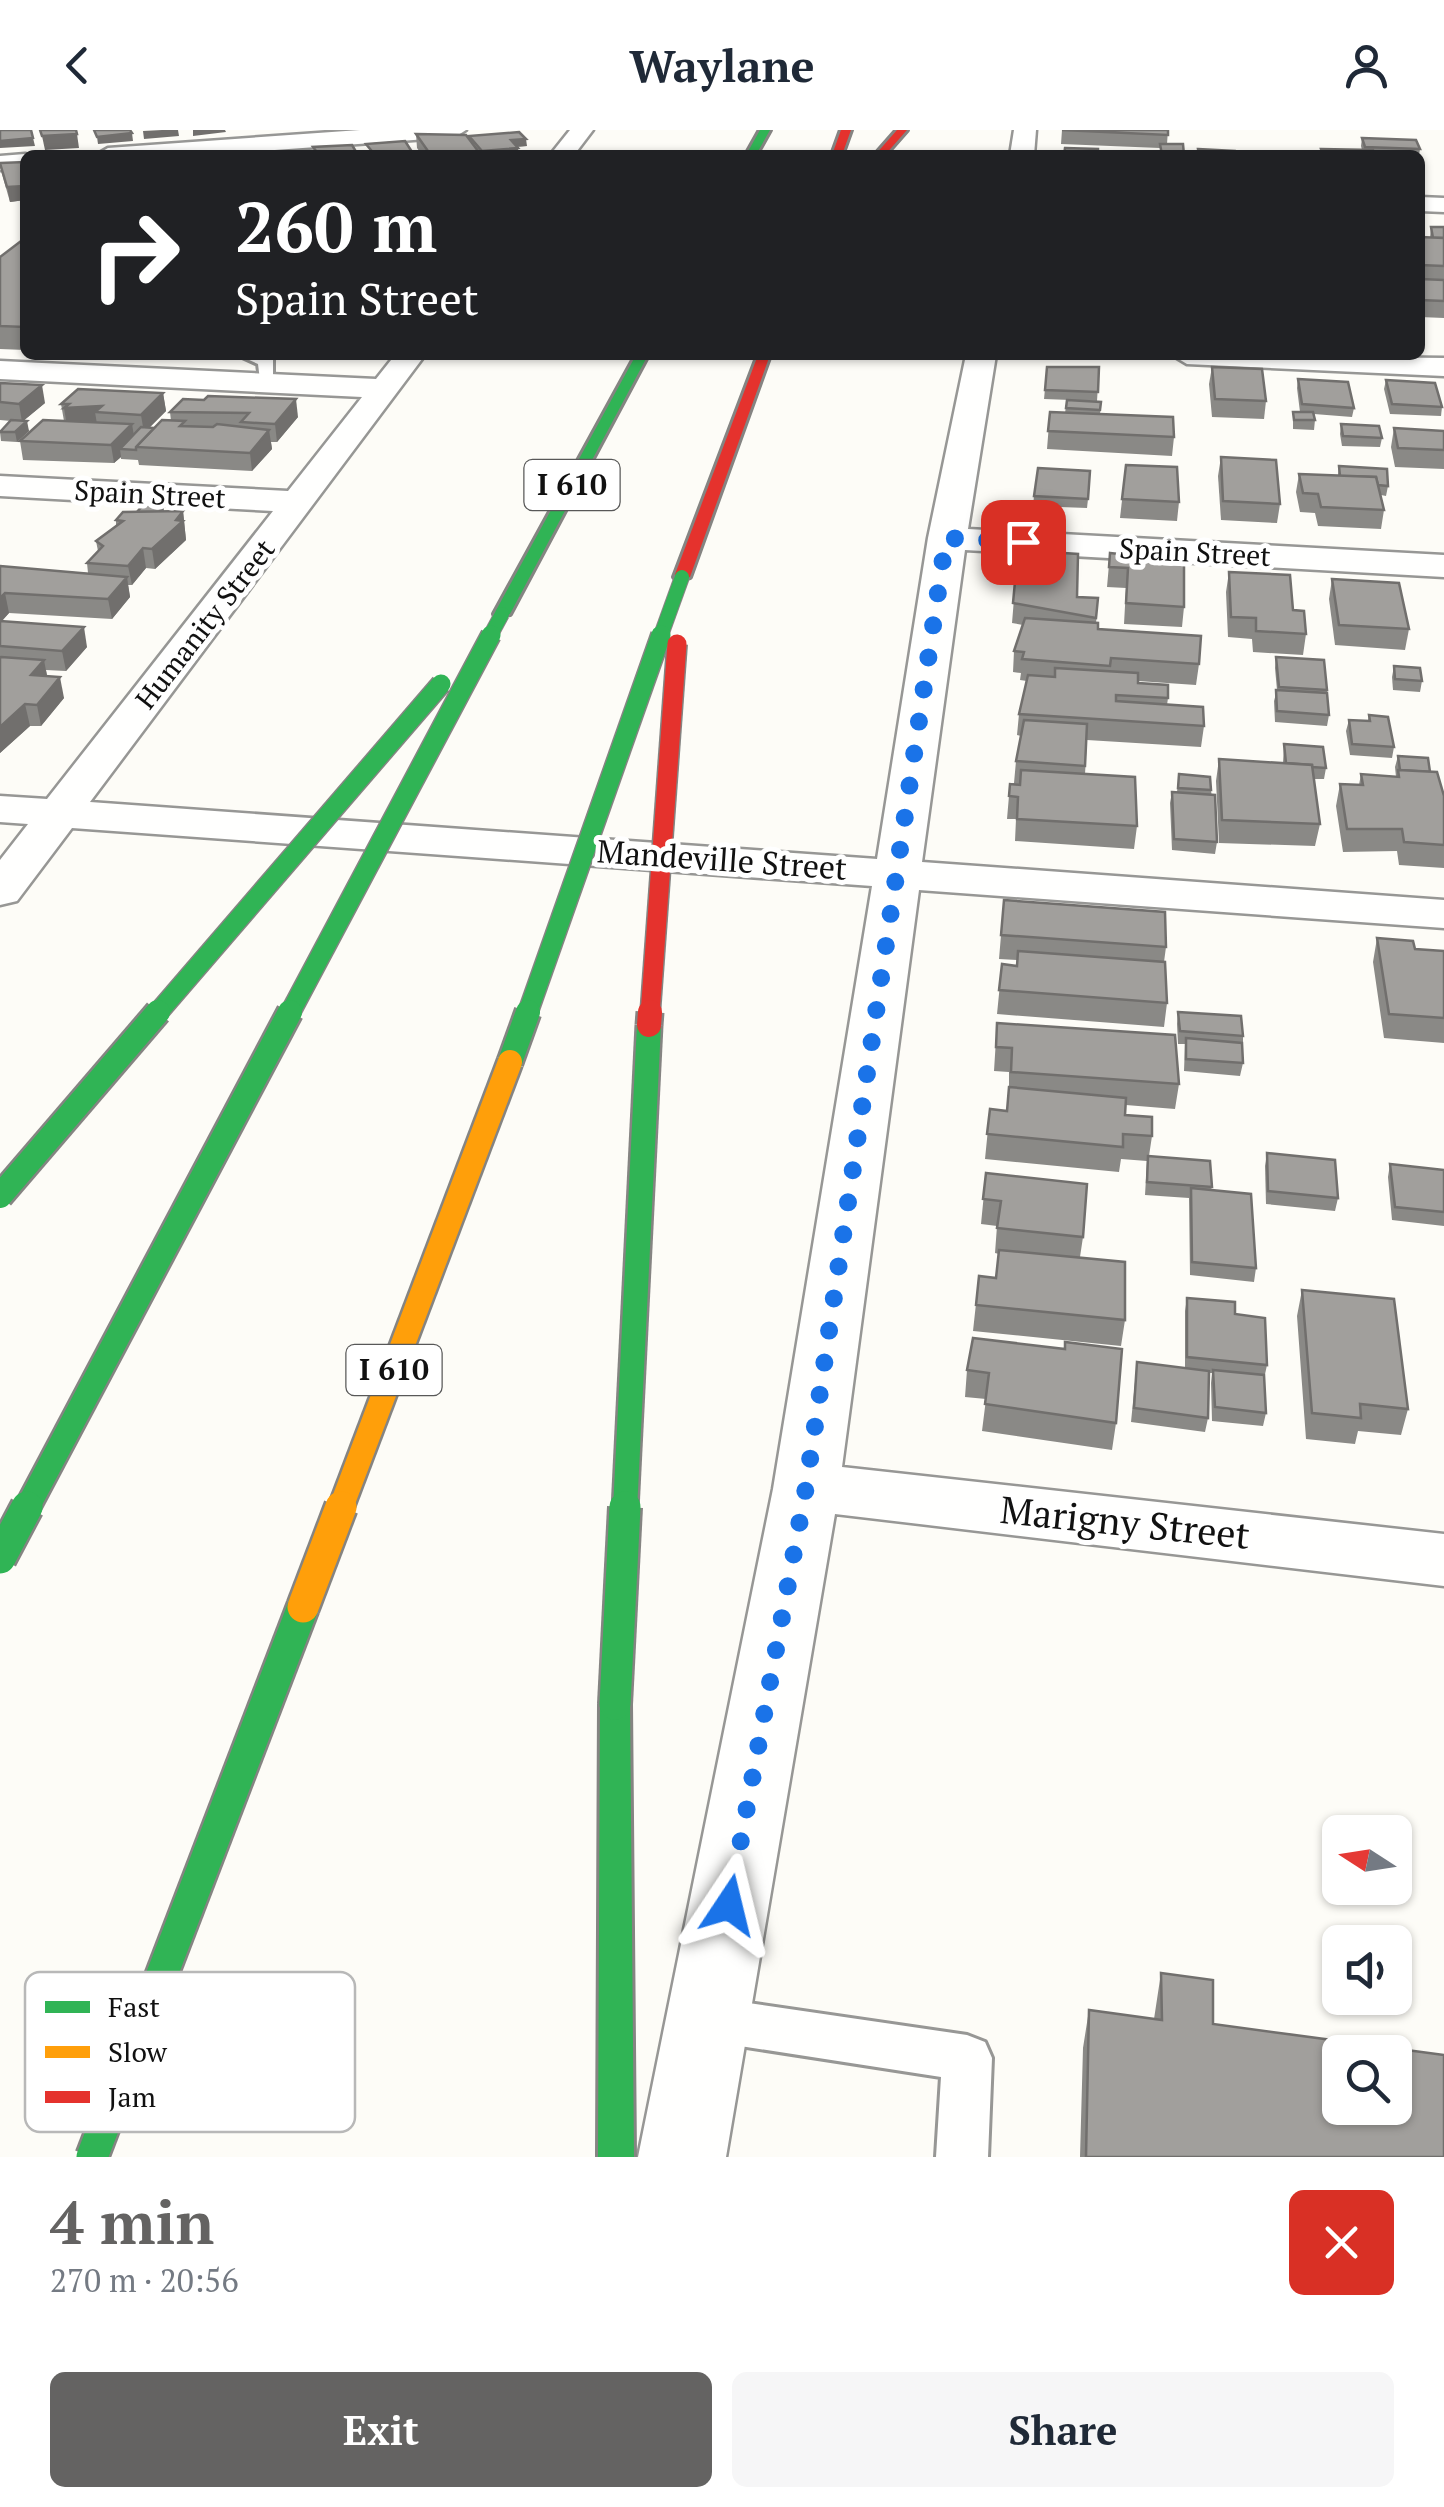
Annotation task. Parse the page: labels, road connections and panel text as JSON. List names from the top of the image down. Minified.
{"streets":{"highway":["I 610"],"street":["Spain Street","Humanity Street","Mandeville Street","Marigny Street"]},"crossings":[["Spain Street","Humanity Street"],["Humanity Street","Mandeville Street"]],"legend":["Fast","Slow","Jam"],"north":"left","page":{"header":"Waylane","turn":["260 m","Spain Street"],"heading":["4 min","270 m · 20:56"],"buttons":["Exit","Share"]}}
